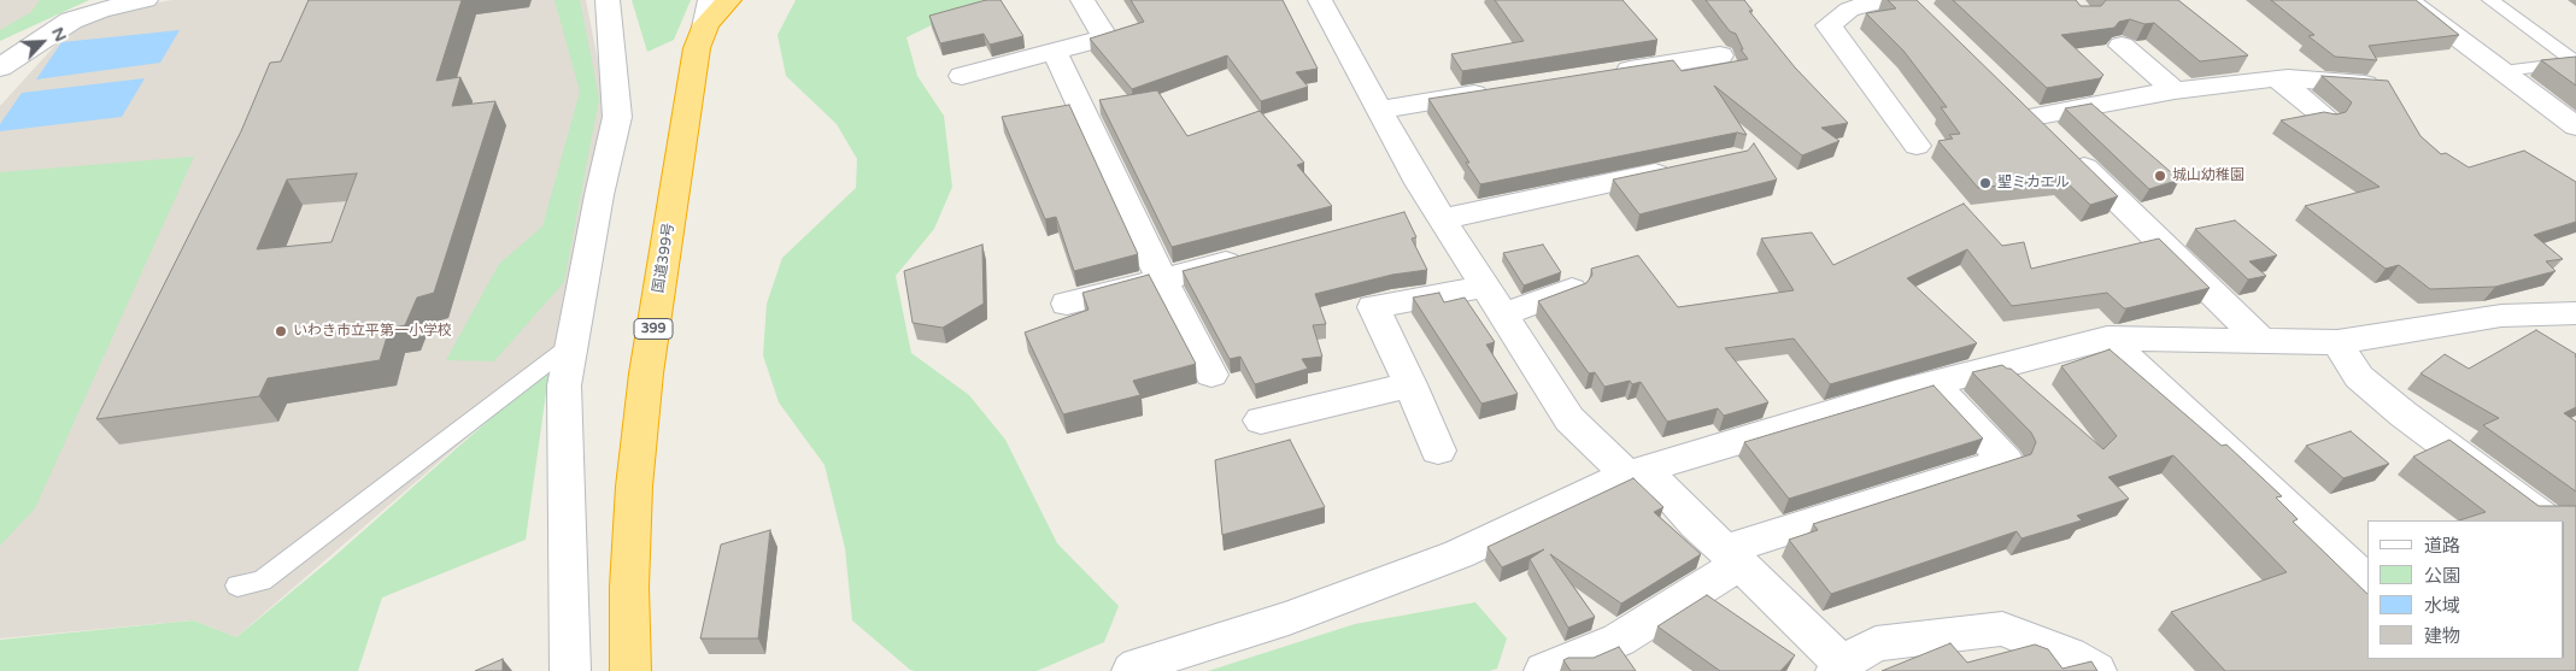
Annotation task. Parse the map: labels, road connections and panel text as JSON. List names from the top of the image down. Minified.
{"streets":{"highway":["国道399号","399"]},"places":["城山幼稚園","聖ミカエル","いわき市立平第一小学校"],"legend":["道路","公園","水域","建物"],"north":"top right"}
